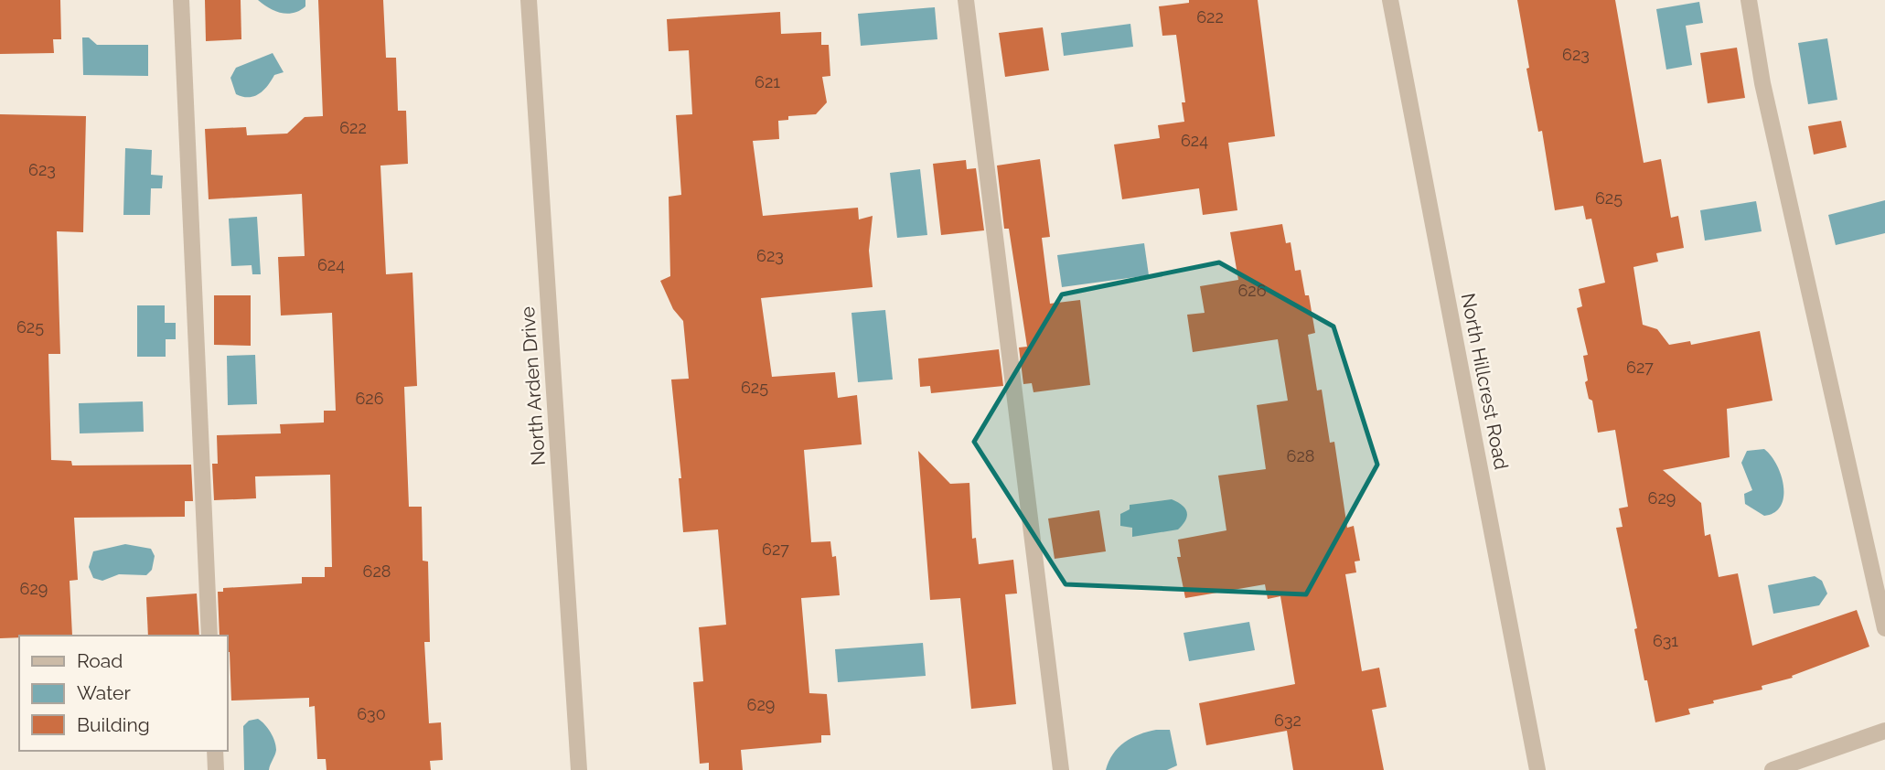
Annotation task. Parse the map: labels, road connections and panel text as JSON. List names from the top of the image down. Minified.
{"streets":{"street":["North Hillcrest Road","North Arden Drive"]},"house_numbers":["622","623","621","622","624","623","625","623","624","626","625","627","625","626","628","629","627","628","629","631","629","630","632"],"legend":["Road","Water","Building"]}
